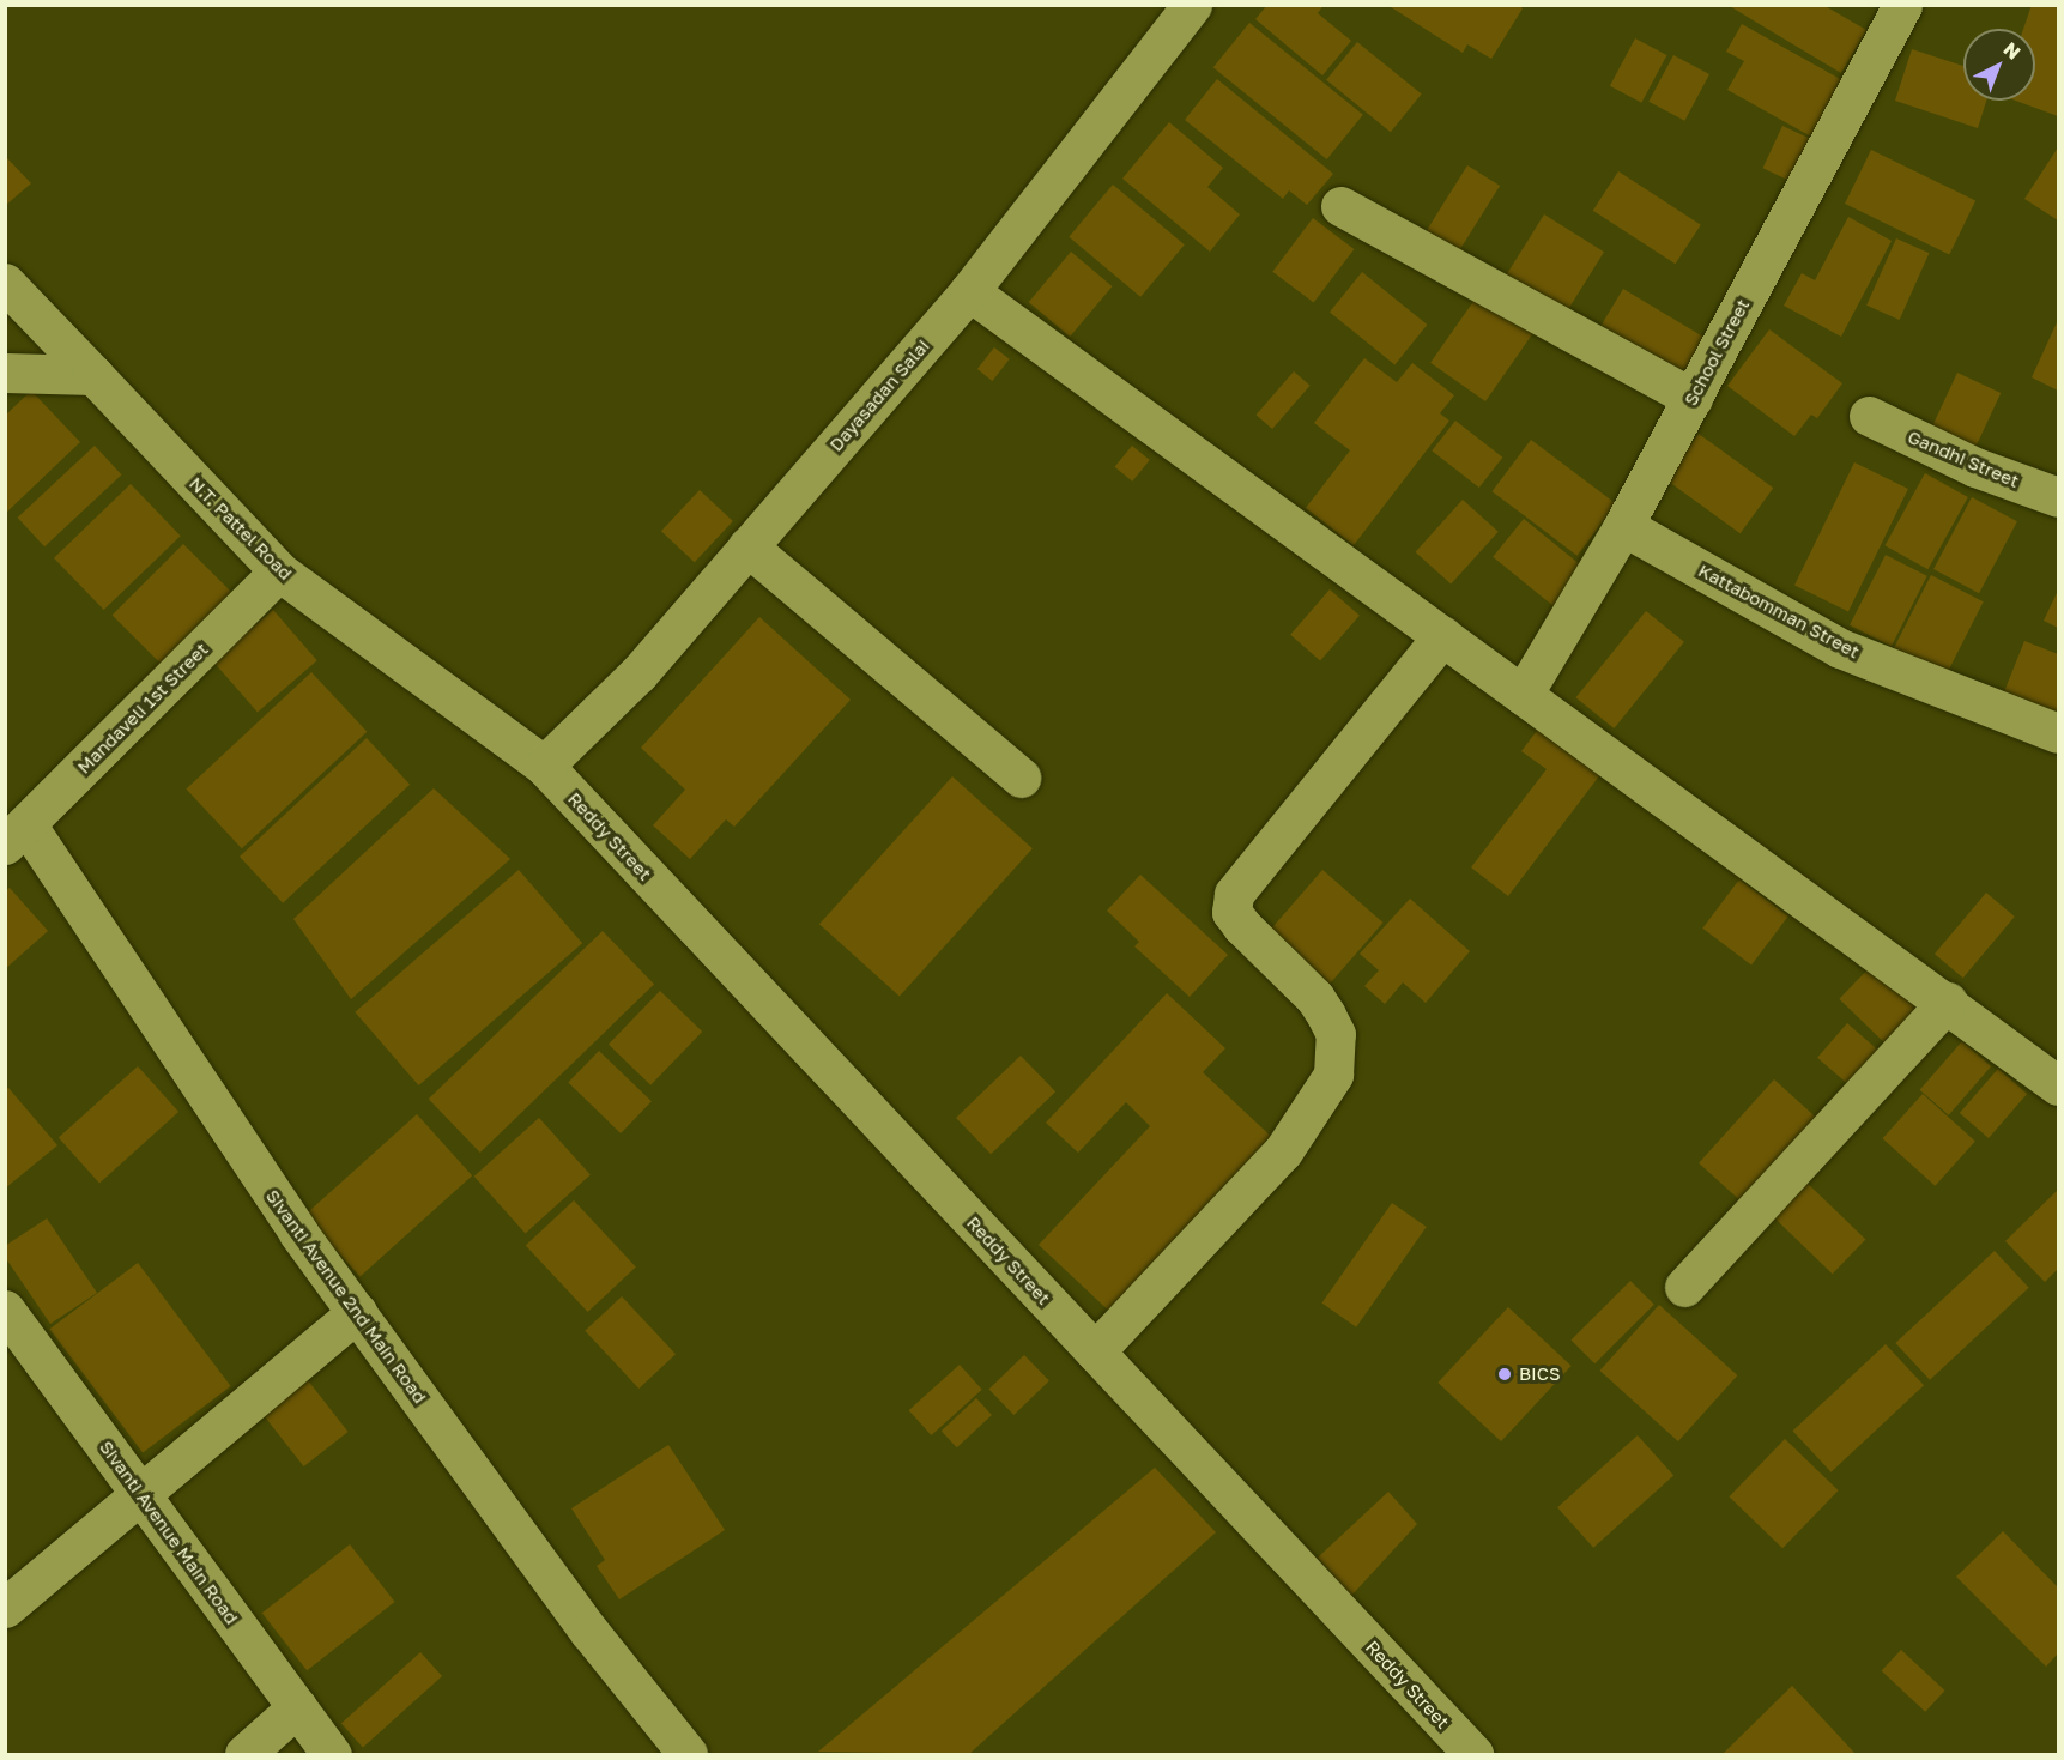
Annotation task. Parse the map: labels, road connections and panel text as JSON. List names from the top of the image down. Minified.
{"streets":{"street":["School Street","Dayasadan Salai","Gandhi Street","N.T. Pattel Road","Kattabomman Street","Mandaveli 1st Street","Reddy Street","Sivanti Avenue 2nd Main Road","Sivanti Avenue Main Road"]},"crossings":[["School Street","Kattabomman Street"],["Dayasadan Salai","N.T. Pattel Road"],["Dayasadan Salai","Reddy Street"],["N.T. Pattel Road","Mandaveli 1st Street"],["N.T. Pattel Road","Reddy Street"],["Mandaveli 1st Street","Sivanti Avenue 2nd Main Road"]],"places":["BICS"],"north":"top right"}
